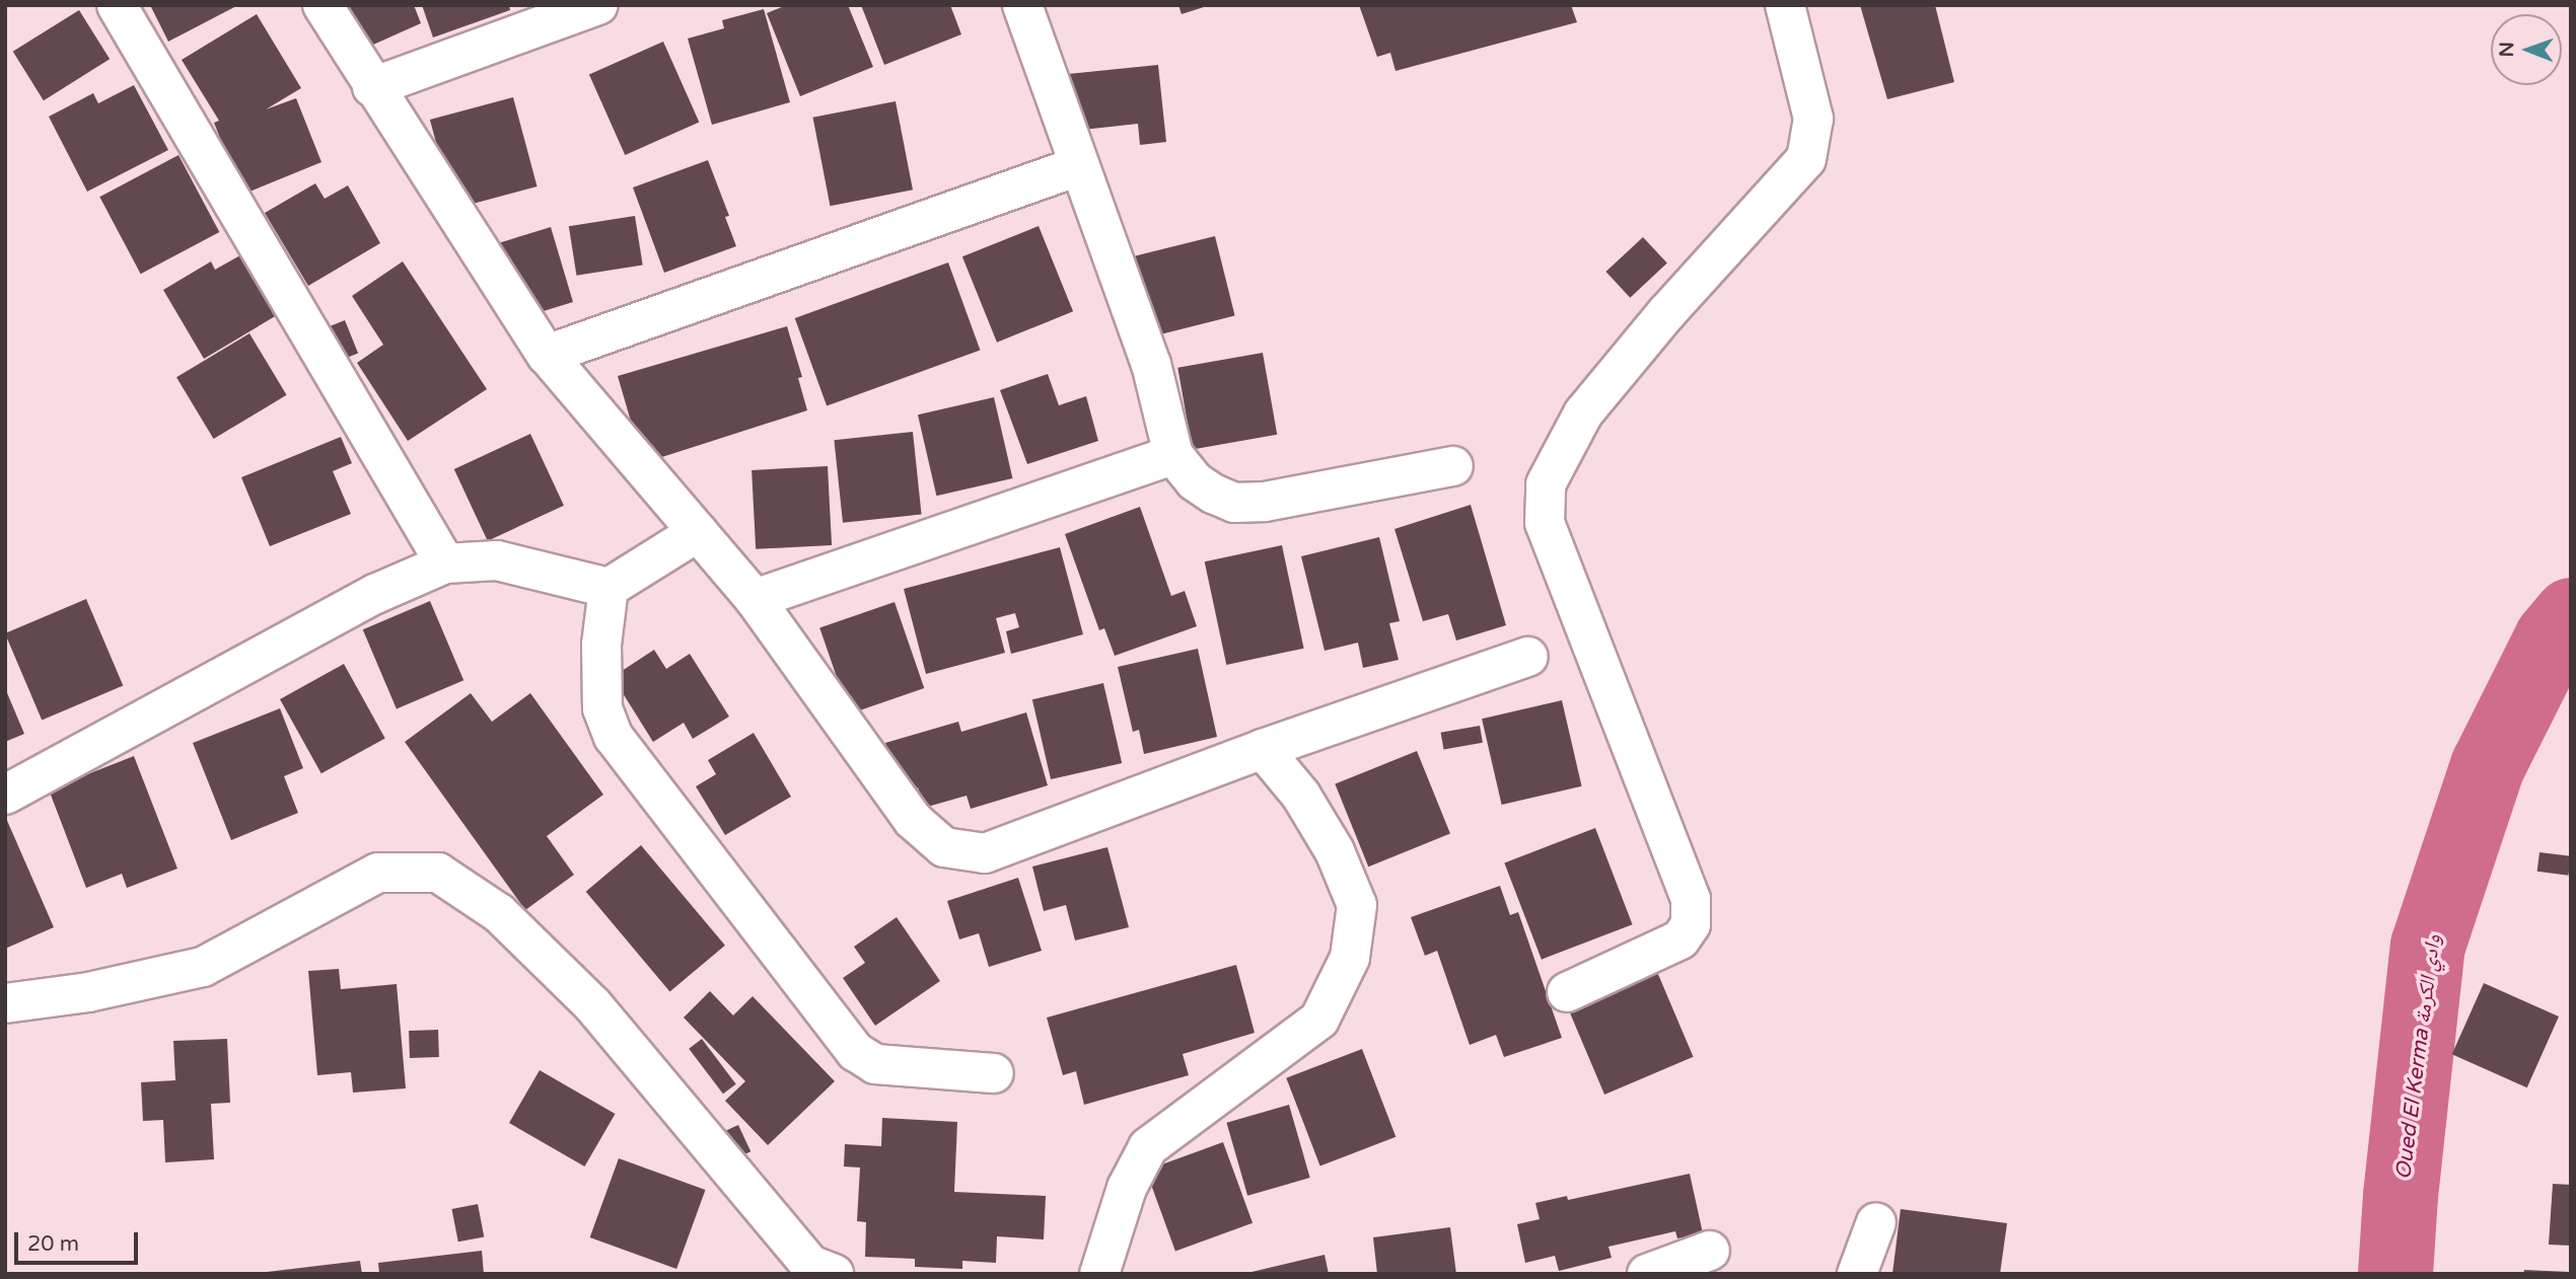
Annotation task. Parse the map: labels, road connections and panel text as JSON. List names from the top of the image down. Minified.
{"water":["Oued El Kerma وادي الكرمة"],"scale_bar":"20 m","north":"left"}
